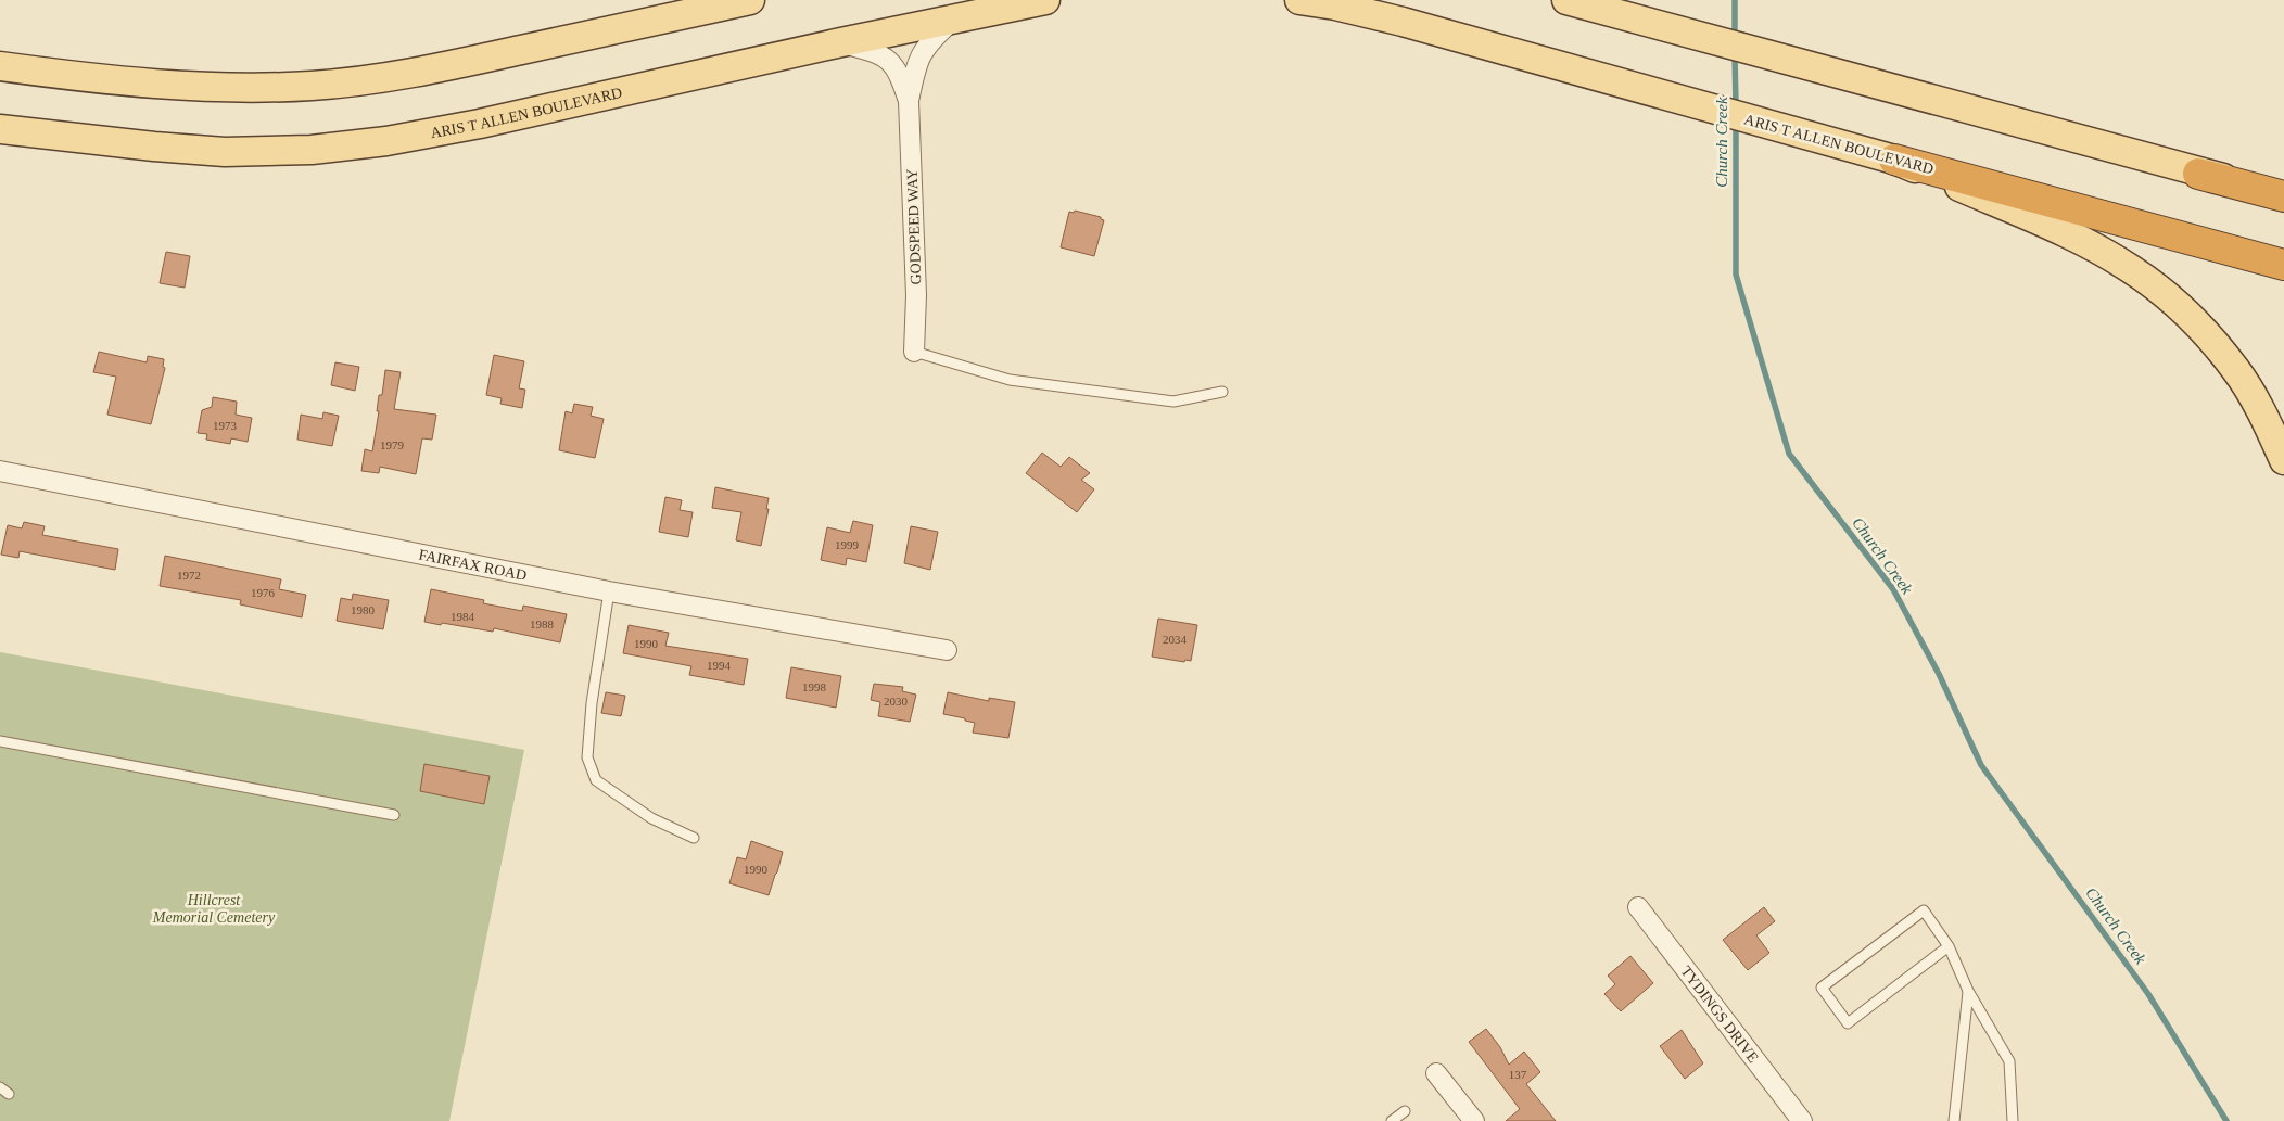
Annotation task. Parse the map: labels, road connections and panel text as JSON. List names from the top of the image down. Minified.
{"streets":{"highway":["ARIS T ALLEN BOULEVARD"],"street":["GODSPEED WAY","FAIRFAX ROAD","TYDINGS DRIVE"]},"crossings":[["ARIS T ALLEN BOULEVARD","GODSPEED WAY"]],"water":["Church Creek"],"parks":["Hillcrest Memorial Cemetery"],"house_numbers":["1973","1979","1999","1972","1976","1980","1984","1988","2034","1990","1994","1998","2030","1990","137"]}
